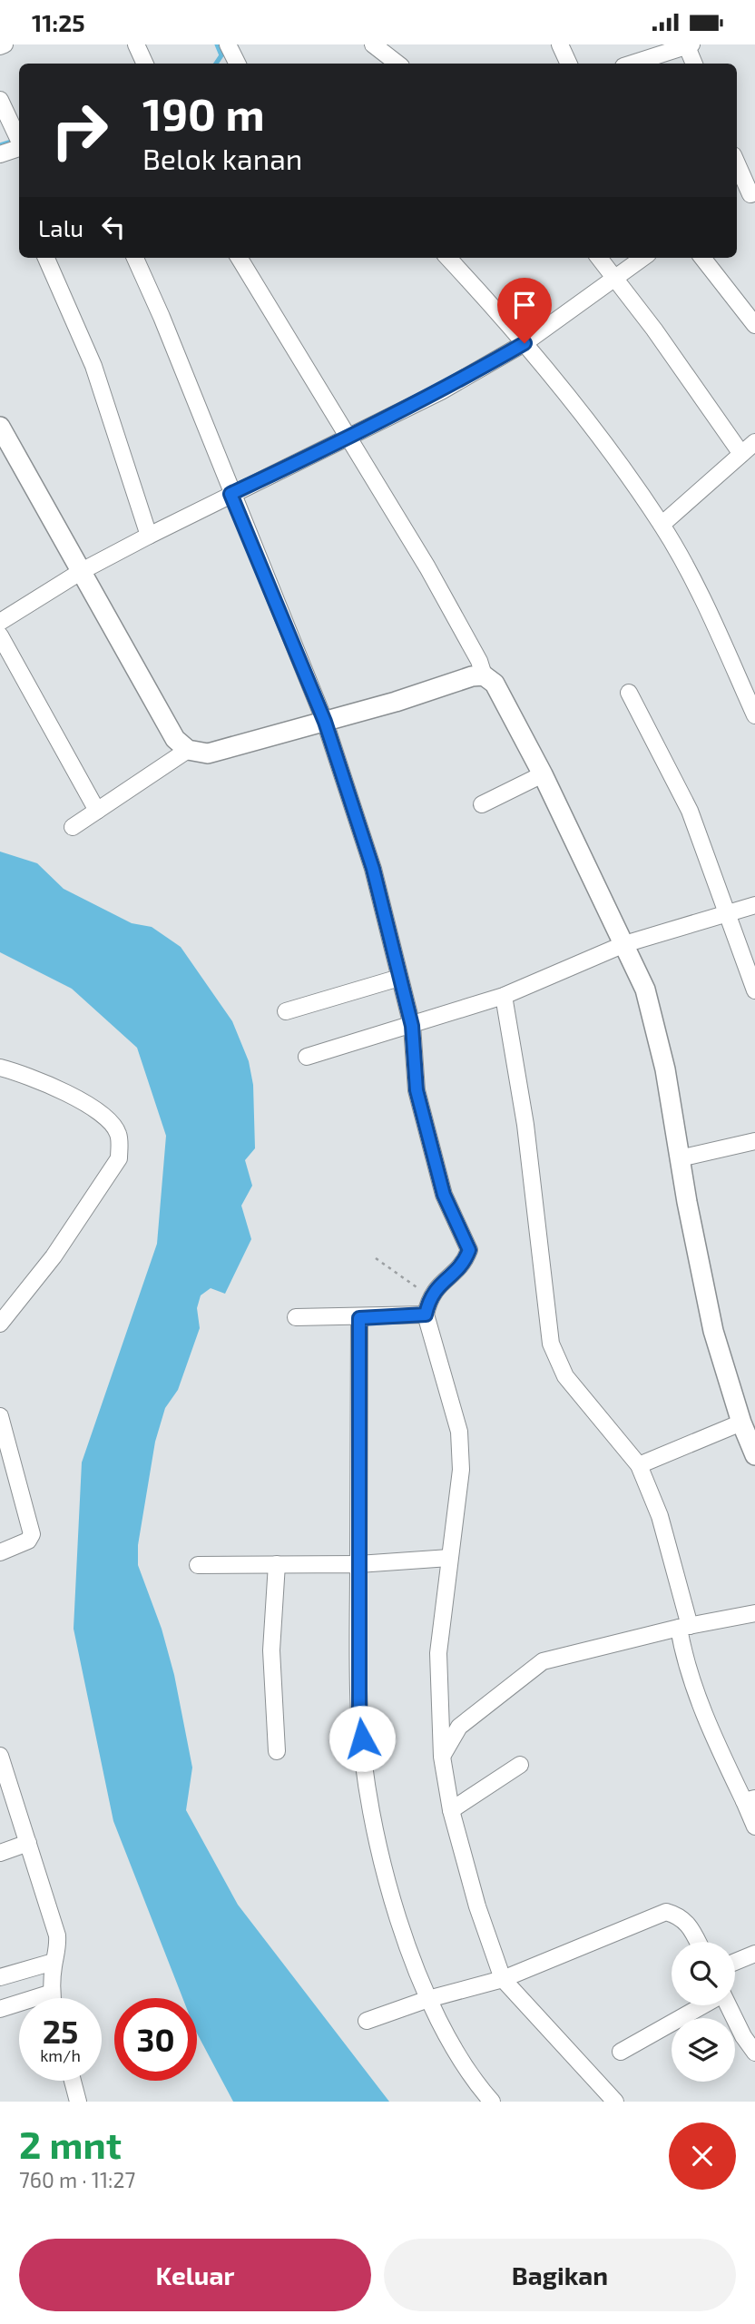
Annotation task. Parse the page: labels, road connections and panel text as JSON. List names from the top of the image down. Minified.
{"page":{"status":"11:25","turn":["190 m","Belok kanan"],"then":"Lalu","speed":"25 km/h","limit":"30","heading":["2 mnt","760 m · 11:27"],"buttons":["Keluar","Bagikan"]}}
